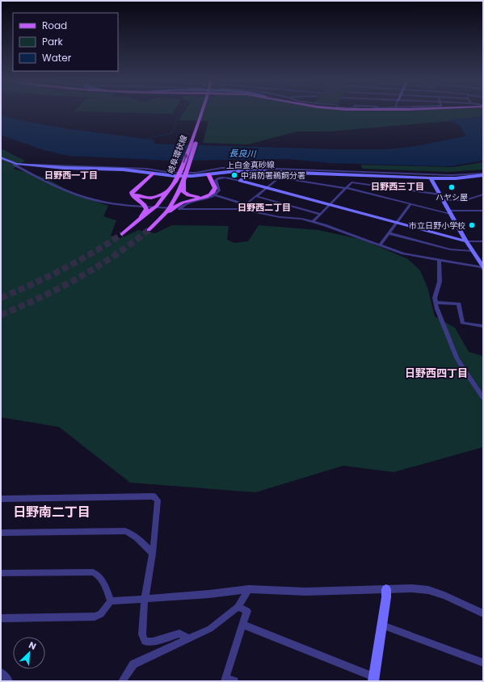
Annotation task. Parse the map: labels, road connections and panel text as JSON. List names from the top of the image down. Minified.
{"streets":{"main road":["岐阜環状線"],"street":["上白金真砂線"]},"districts":["日野西一丁目","日野西三丁目","日野西二丁目","日野西四丁目","日野南二丁目"],"water":["長良川"],"places":["中消防署鵜飼分署","ハヤシ屋","市立日野小学校"],"legend":["Road","Park","Water"],"north":"top right"}
